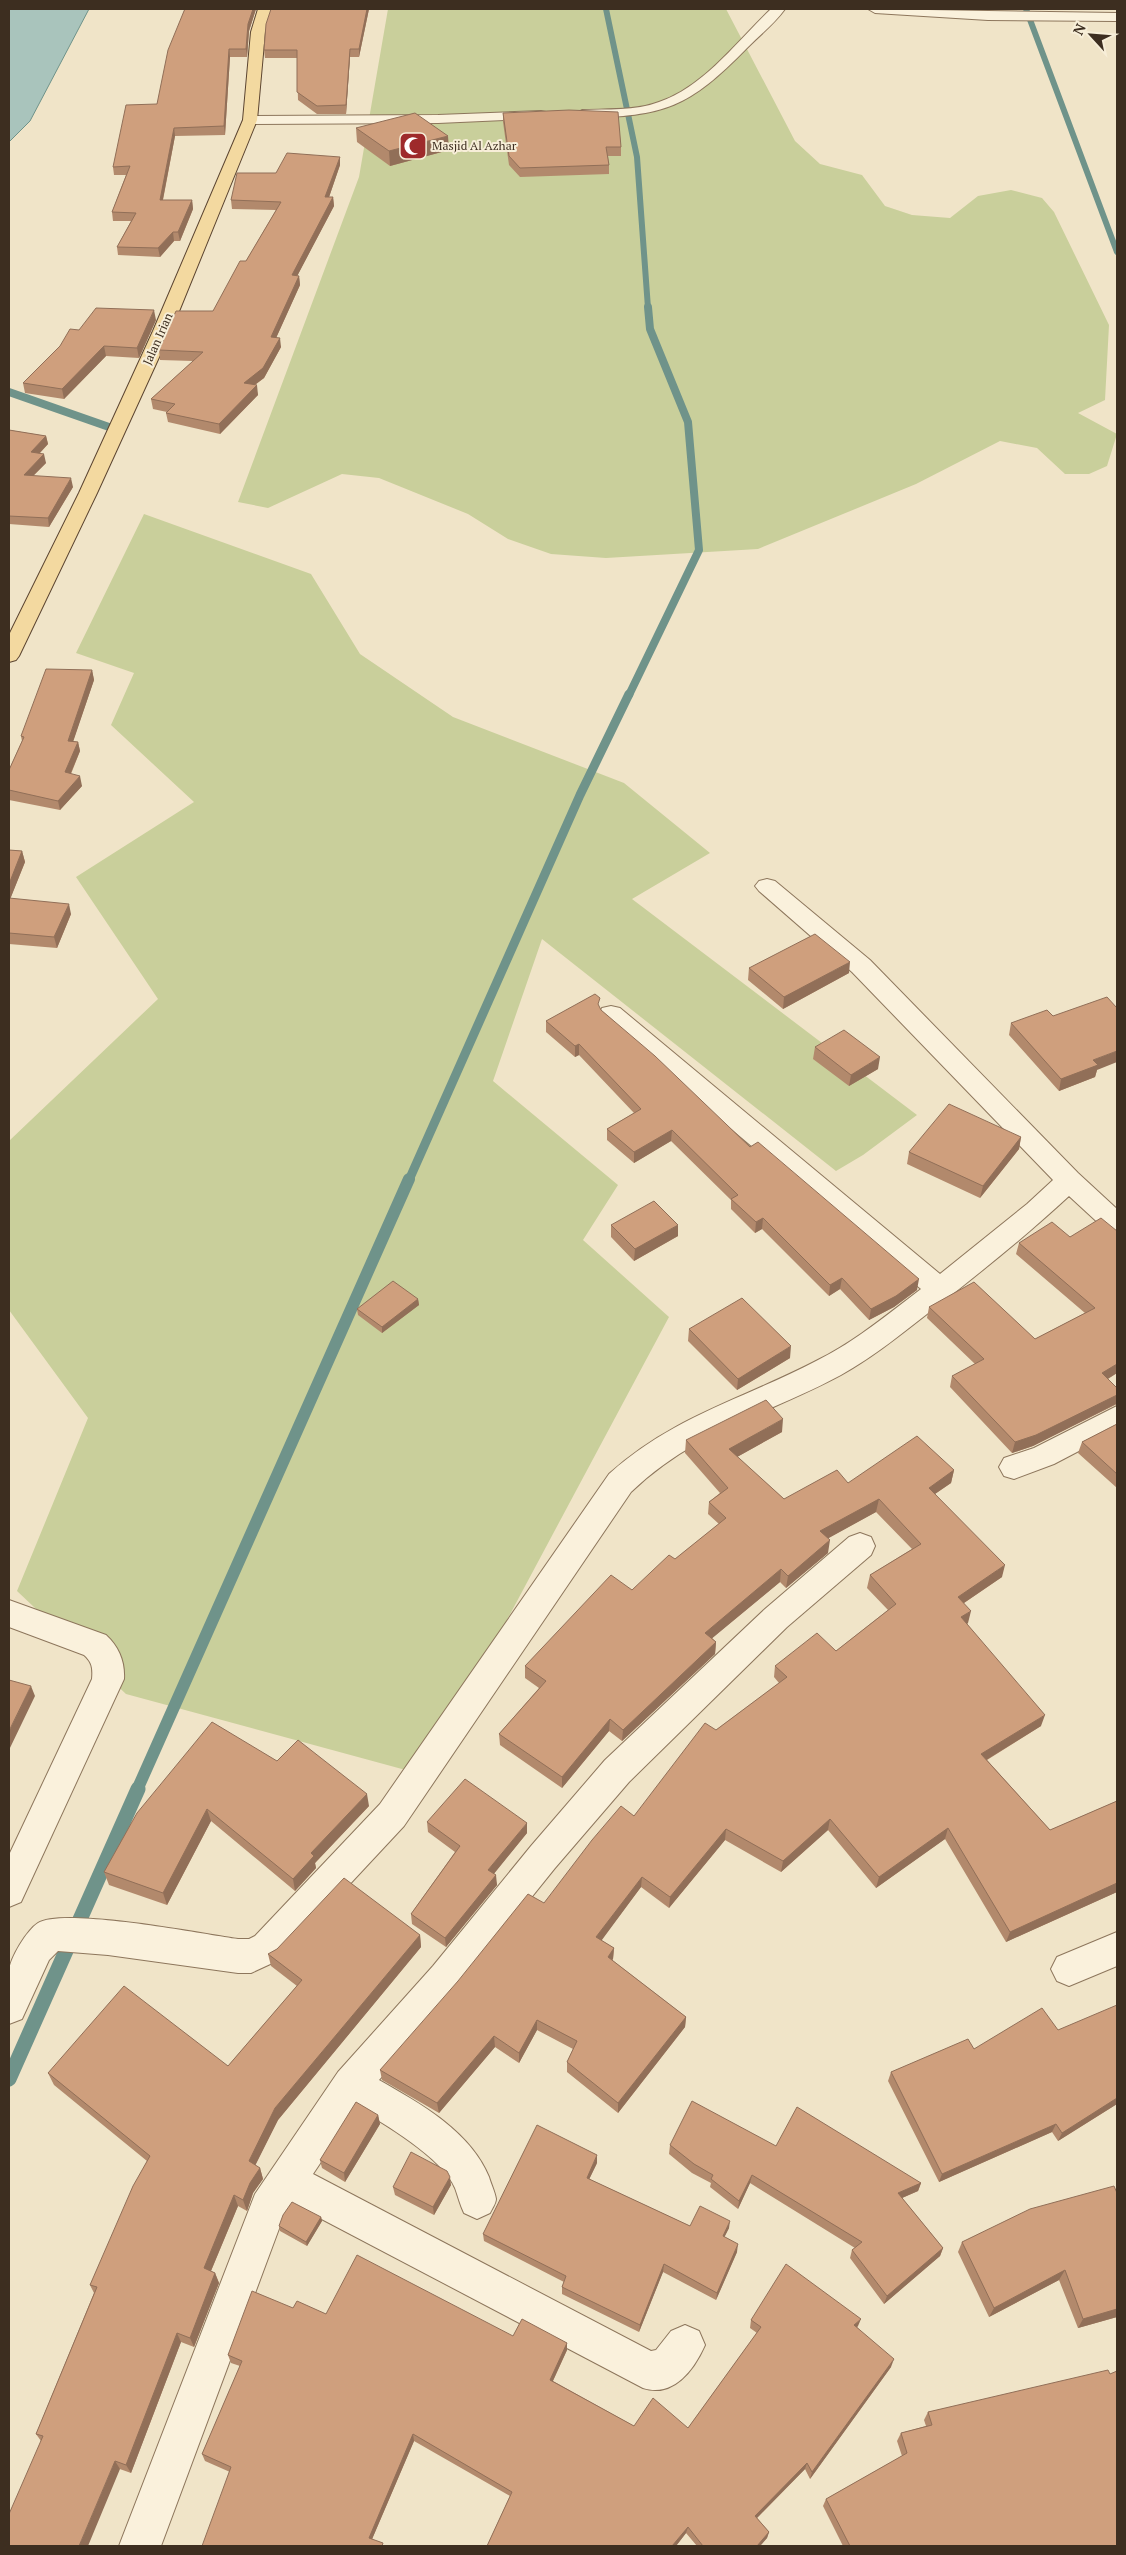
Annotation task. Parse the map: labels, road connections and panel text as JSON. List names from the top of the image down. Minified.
{"streets":{"main road":["Jalan Irian"]},"places":{"mosque":["Masjid Al Azhar"]},"north":"top left"}
